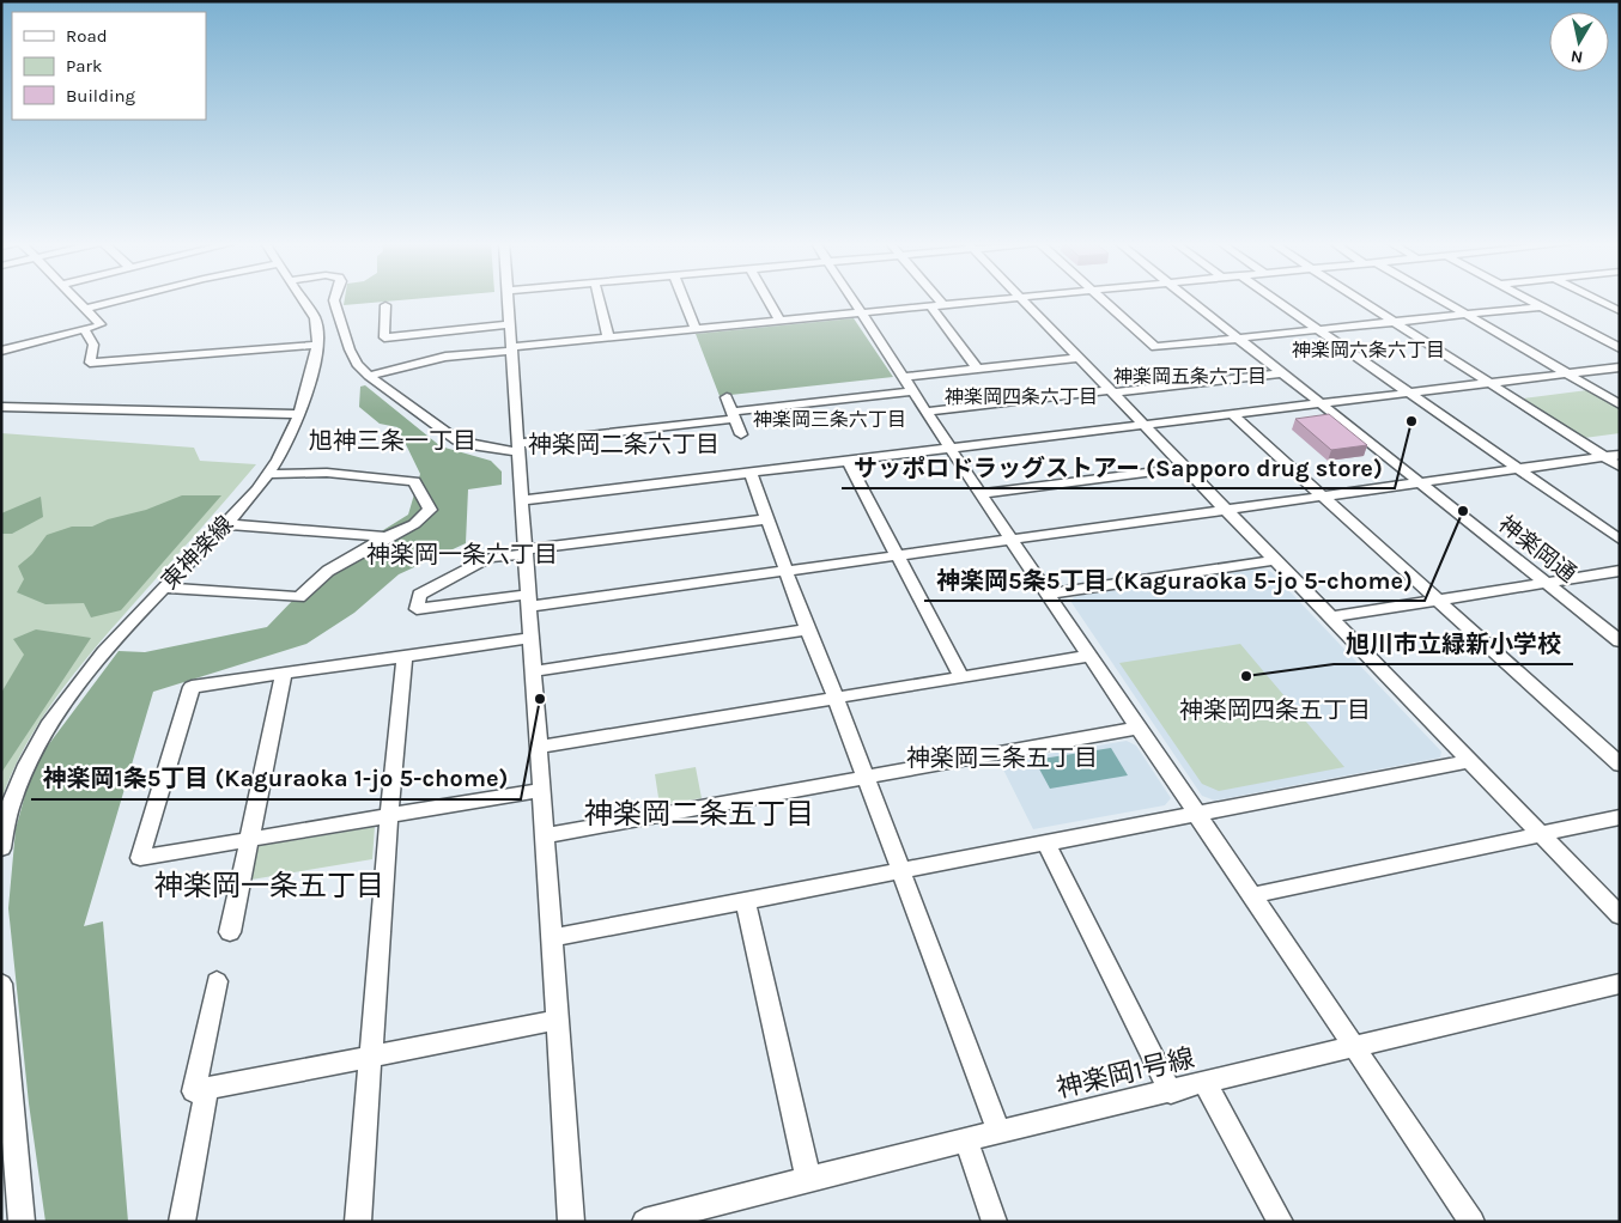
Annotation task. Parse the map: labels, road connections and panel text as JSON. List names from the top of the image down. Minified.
{"streets":{"street":["神楽岡通","東神楽線","神楽岡1号線"]},"districts":["神楽岡六条六丁目","神楽岡五条六丁目","神楽岡四条六丁目","神楽岡三条六丁目","旭神三条一丁目","神楽岡二条六丁目","神楽岡一条六丁目","神楽岡四条五丁目","神楽岡三条五丁目","神楽岡二条五丁目","神楽岡一条五丁目"],"places":["サッポロドラッグストアー (Sapporo drug store)","神楽岡5条5丁目 (Kaguraoka 5-jo 5-chome)","旭川市立緑新小学校","神楽岡1条5丁目 (Kaguraoka 1-jo 5-chome)"],"legend":["Road","Park","Building"],"north":"bottom"}
